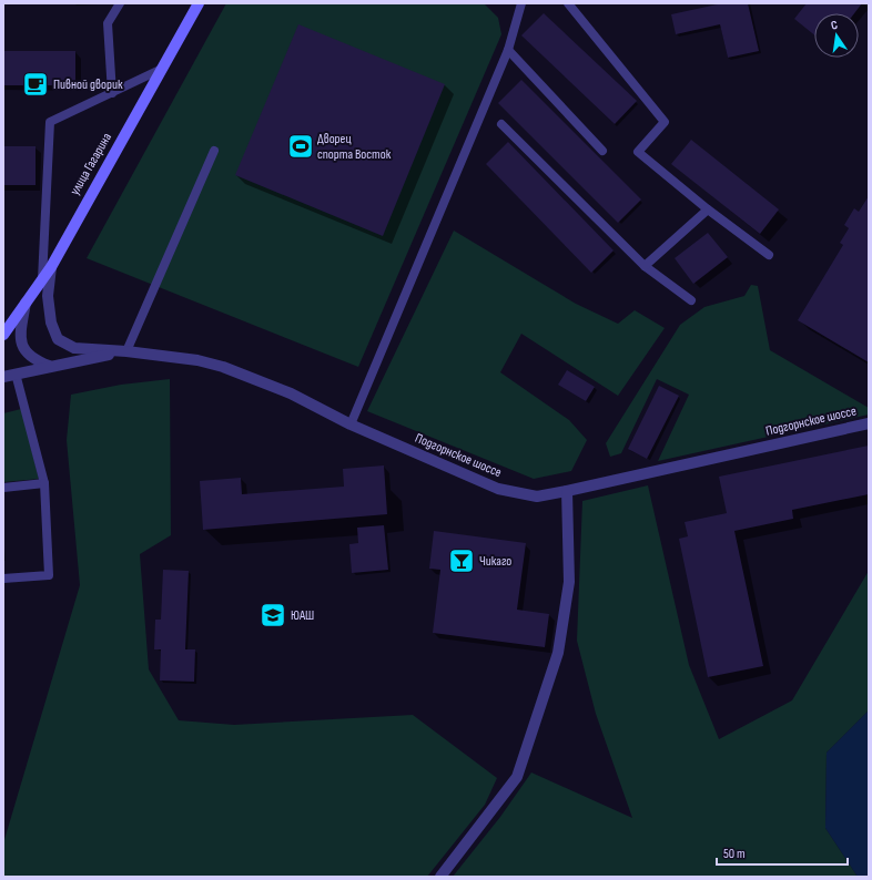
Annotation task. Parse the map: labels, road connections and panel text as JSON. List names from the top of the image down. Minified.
{"streets":{"main road":["улица Гагарина"],"street":["Подгорнское шоссе"]},"places":{"cafe":["Пивной дворик"],"sports":["Дворец спорта Восток"],"bar":["Чикаго"],"school or university":["ЮАШ"]},"scale_bar":"50 m","north":"top"}
